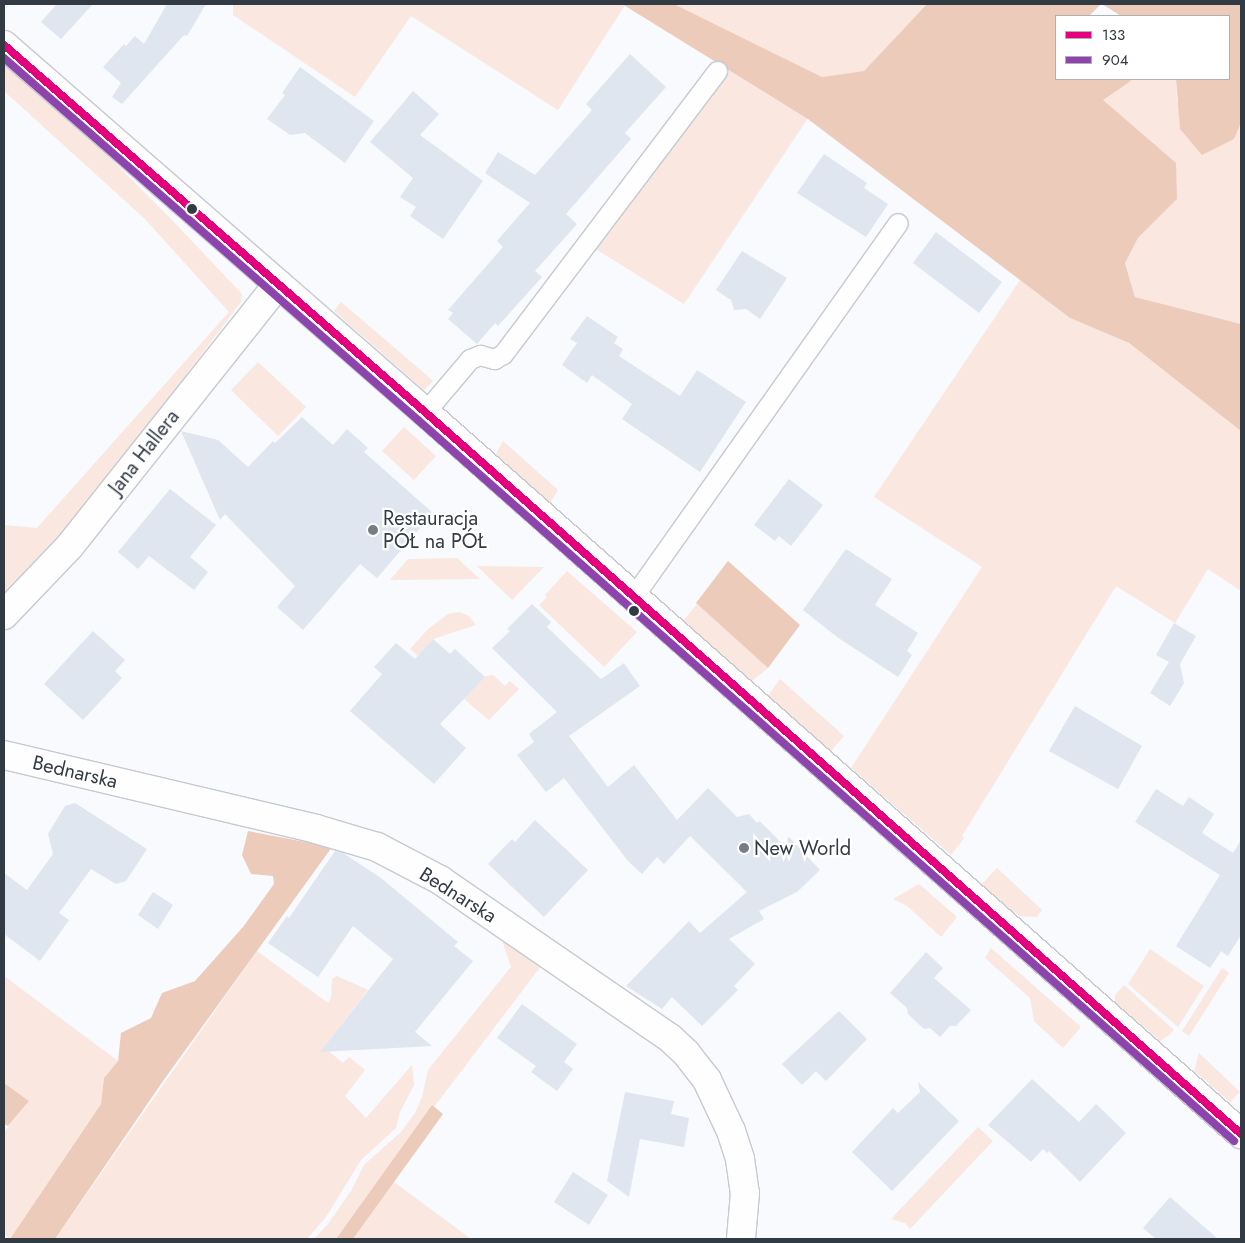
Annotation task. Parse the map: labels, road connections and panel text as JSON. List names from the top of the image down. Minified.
{"streets":{"street":["Jana Hallera","Bednarska"]},"places":["Restauracja PÓŁ na PÓŁ","New World"],"lines":["transit line 133","transit line 904"],"legend":["133","904"]}
